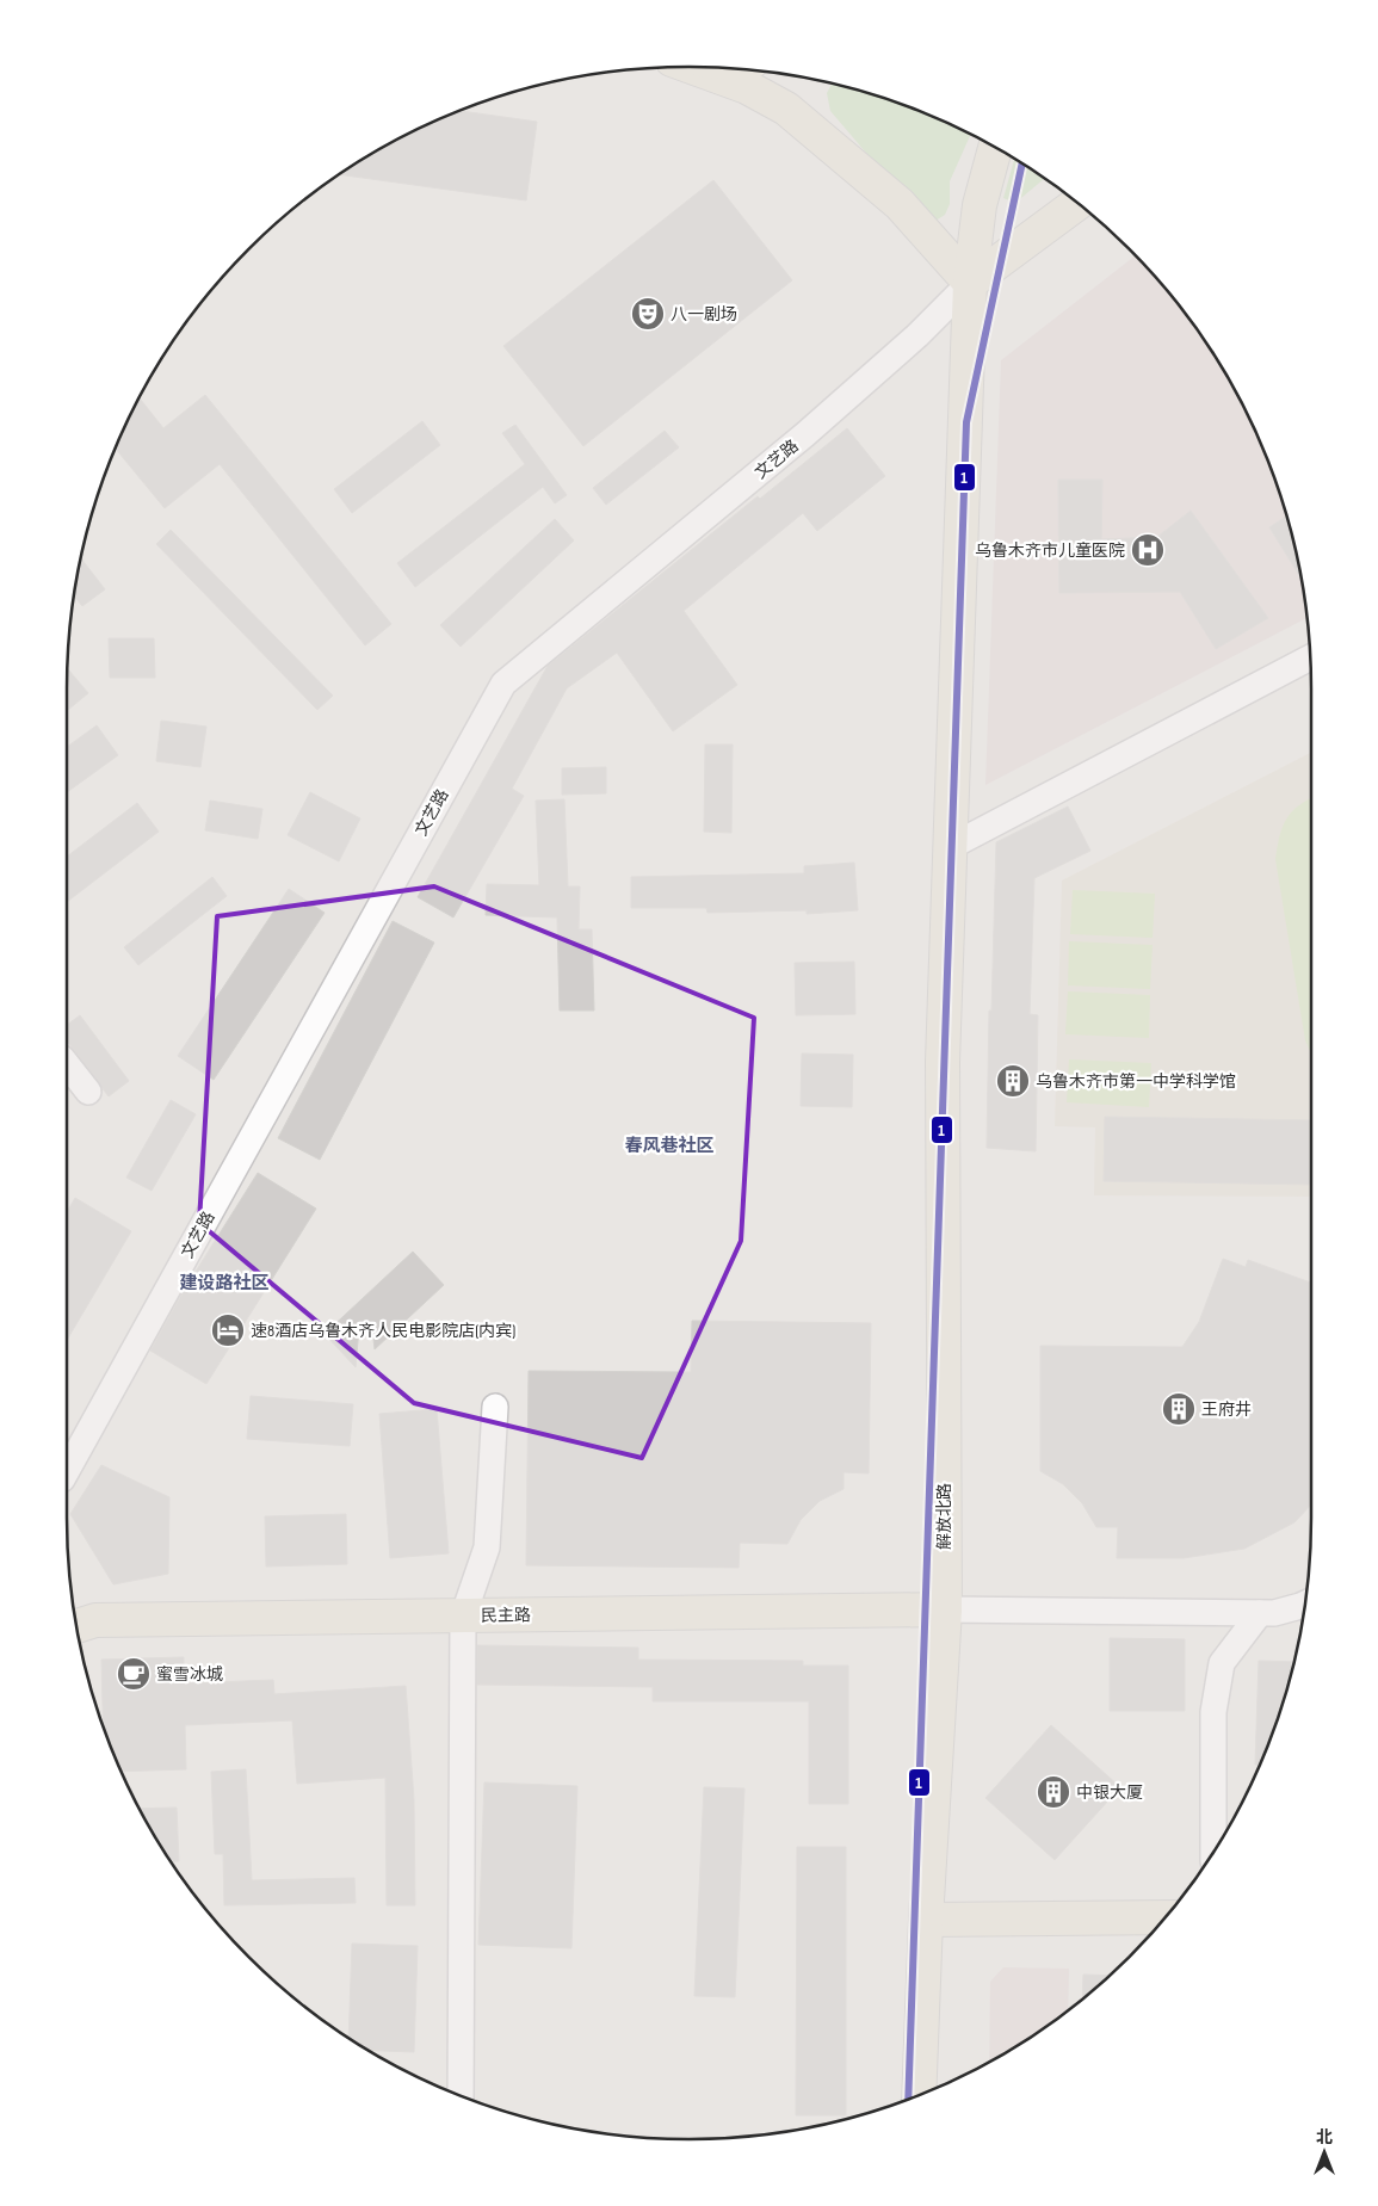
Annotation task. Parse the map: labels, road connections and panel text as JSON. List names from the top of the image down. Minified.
{"streets":{"main road":["解放北路","民主路"],"street":["文艺路"]},"crossings":[["文艺路","解放北路"],["解放北路","民主路"]],"districts":["春风巷社区","建设路社区"],"places":{"theatre":["八一剧场"],"hospital":["乌鲁木齐市儿童医院"],"building":["乌鲁木齐市第一中学科学馆","王府井","中银大厦"],"hotel":["速8酒店乌鲁木齐人民电影院店(内宾)"],"cafe":["蜜雪冰城"]},"lines":["transit line 1"],"north":"top"}
